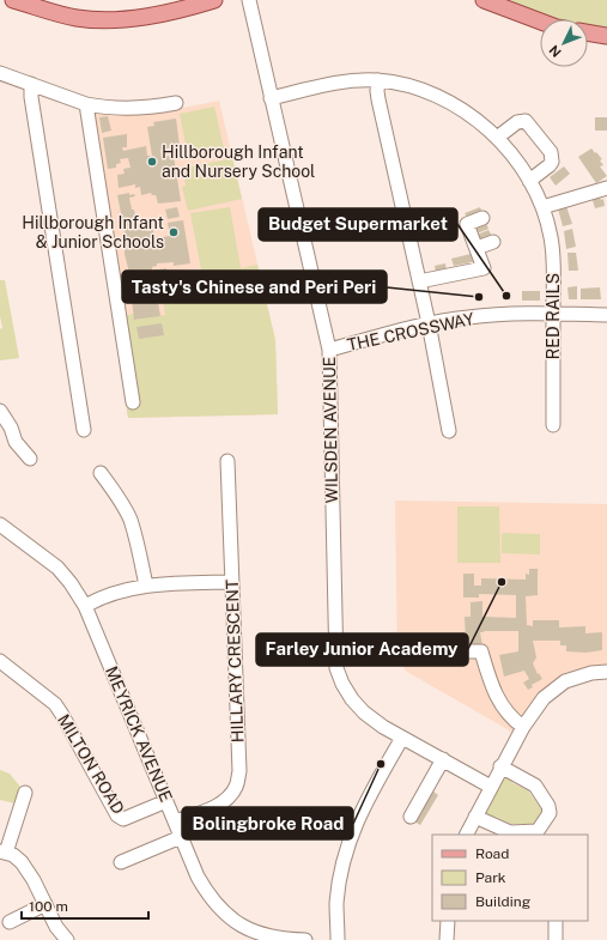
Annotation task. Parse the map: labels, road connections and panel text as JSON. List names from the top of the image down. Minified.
{"streets":{"street":["RED RAILS","THE CROSSWAY","WILSDEN AVENUE","HILLARY CRESCENT","MEYRICK AVENUE","MILTON ROAD"]},"crossings":[["RED RAILS","THE CROSSWAY"],["RED RAILS","WILSDEN AVENUE"],["THE CROSSWAY","WILSDEN AVENUE"],["HILLARY CRESCENT","MEYRICK AVENUE"],["MEYRICK AVENUE","MILTON ROAD"]],"places":["Hillborough Infant and Nursery School","Hillborough Infant & Junior Schools","Budget Supermarket","Tasty's Chinese and Peri Peri","Farley Junior Academy","Bolingbroke Road"],"legend":["Road","Park","Building"],"scale_bar":"100 m","north":"bottom left"}
